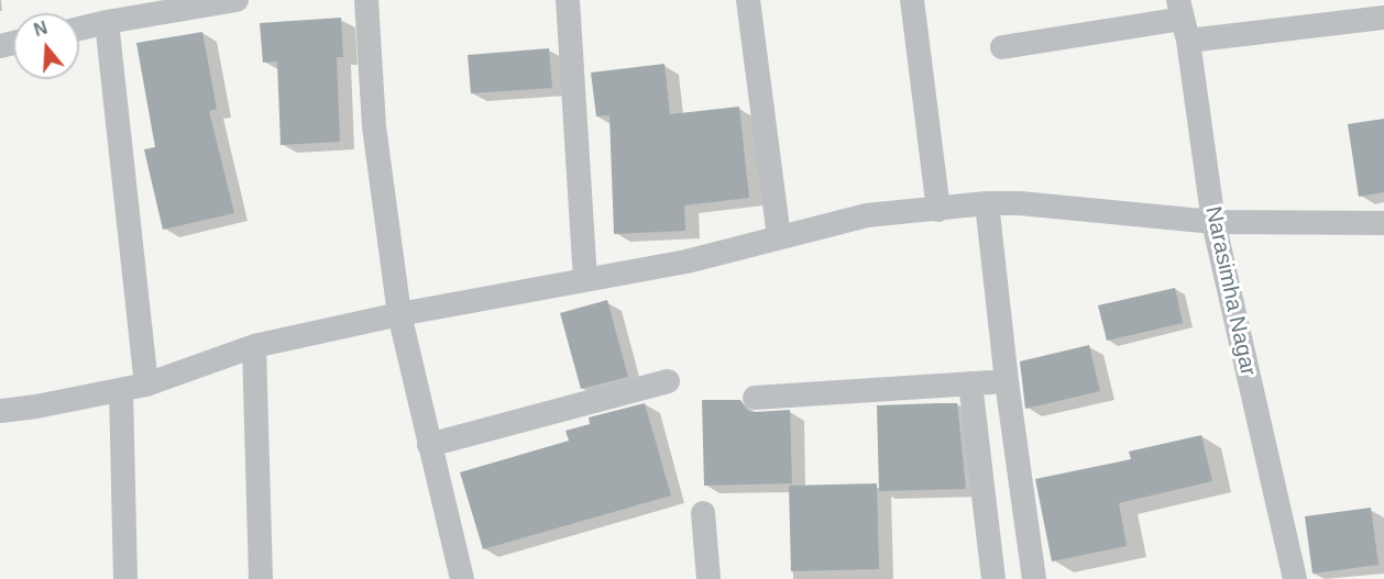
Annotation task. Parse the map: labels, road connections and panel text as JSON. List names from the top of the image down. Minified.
{"streets":{"street":["Narasimha Nagar"]},"north":"top"}
